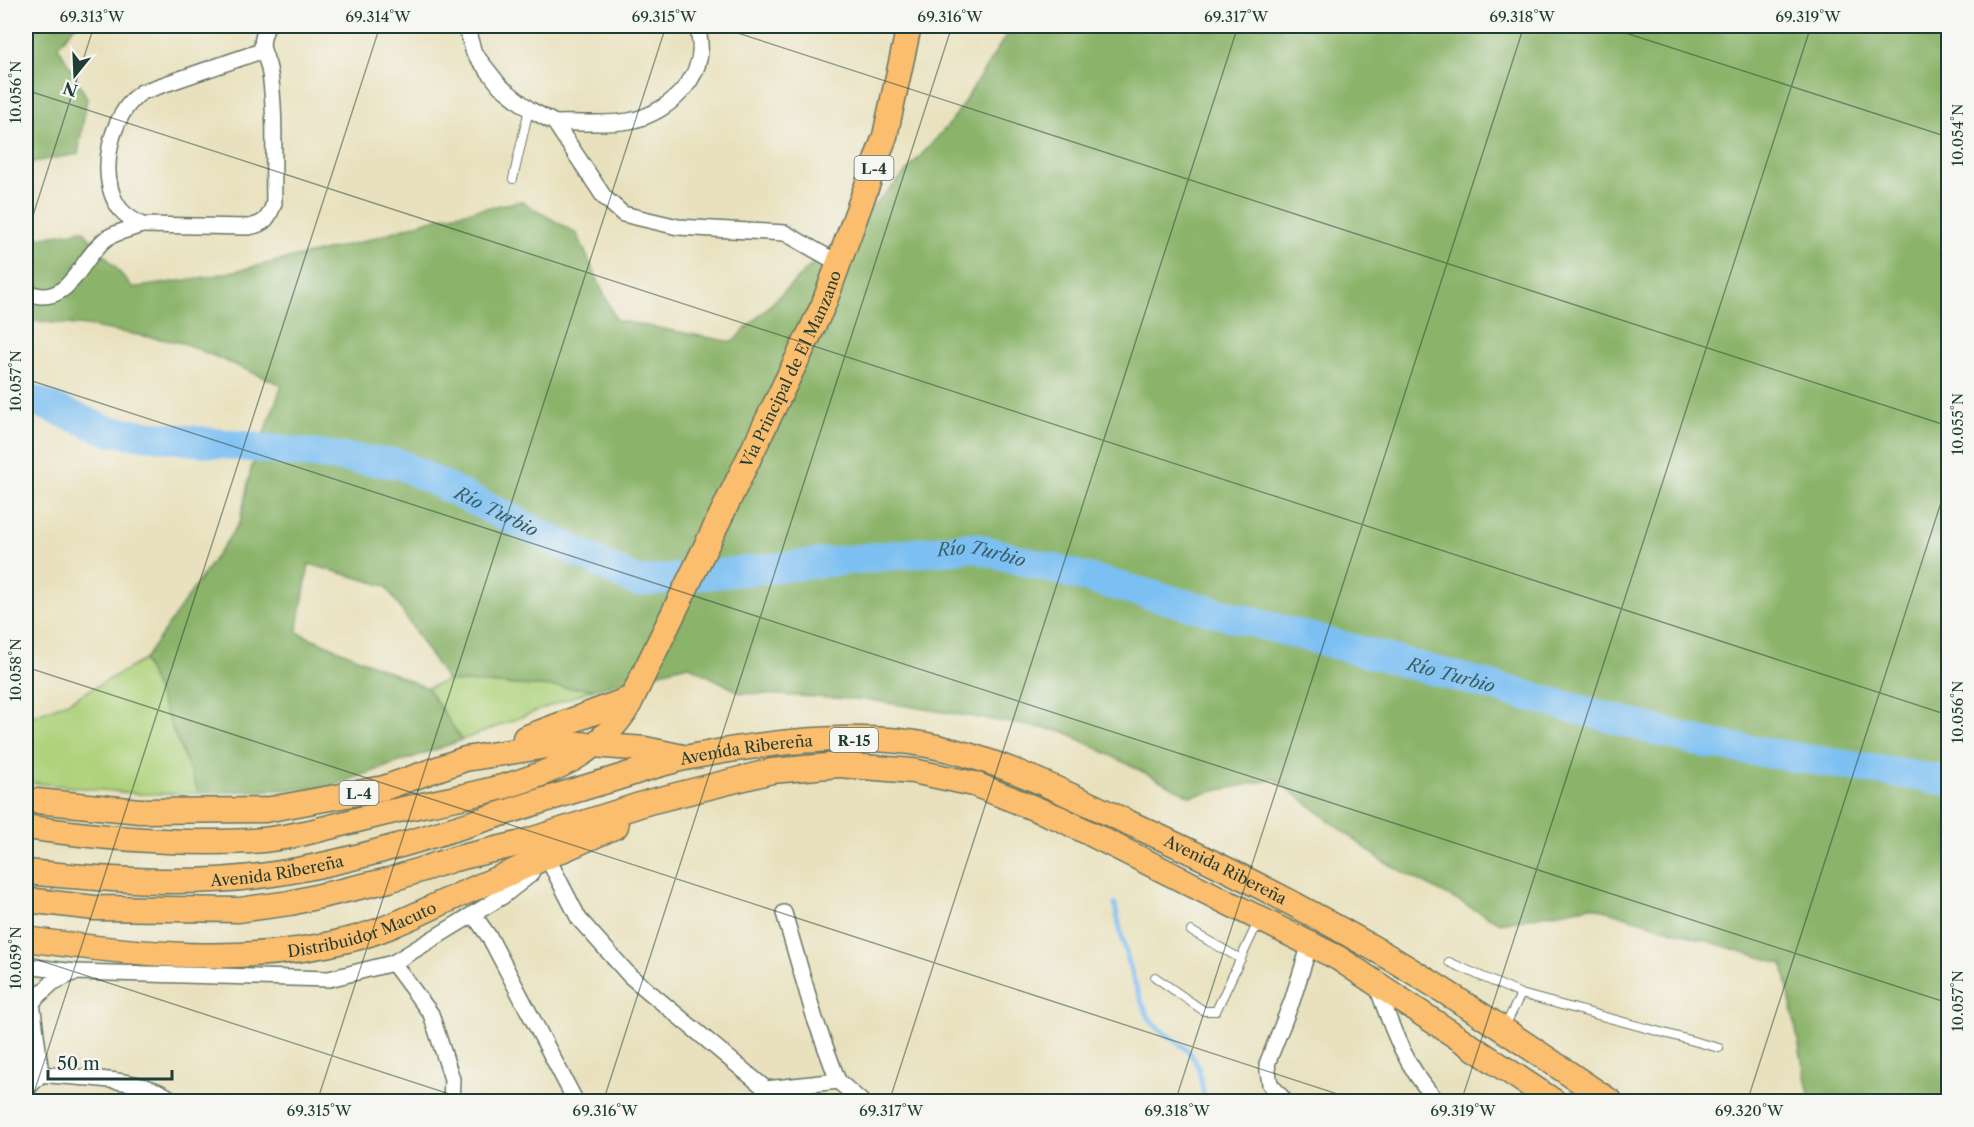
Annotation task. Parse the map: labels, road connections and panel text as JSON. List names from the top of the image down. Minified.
{"streets":{"main road":["L-4","Vía Principal de El Manzano","R-15","Avenida Ribereña","Distribuidor Macuto"]},"crossings":[["L-4","Vía Principal de El Manzano"],["L-4","Avenida Ribereña"],["Avenida Ribereña","Distribuidor Macuto"]],"water":["Río Turbio"],"scale_bar":"50 m","north":"bottom","coordinates":["69.313°W","69.314°W","69.315°W","69.316°W","69.317°W","69.318°W","69.319°W","10.056°N","10.054°N","10.057°N","10.055°N","10.058°N","10.059°N","69.320°W"]}
